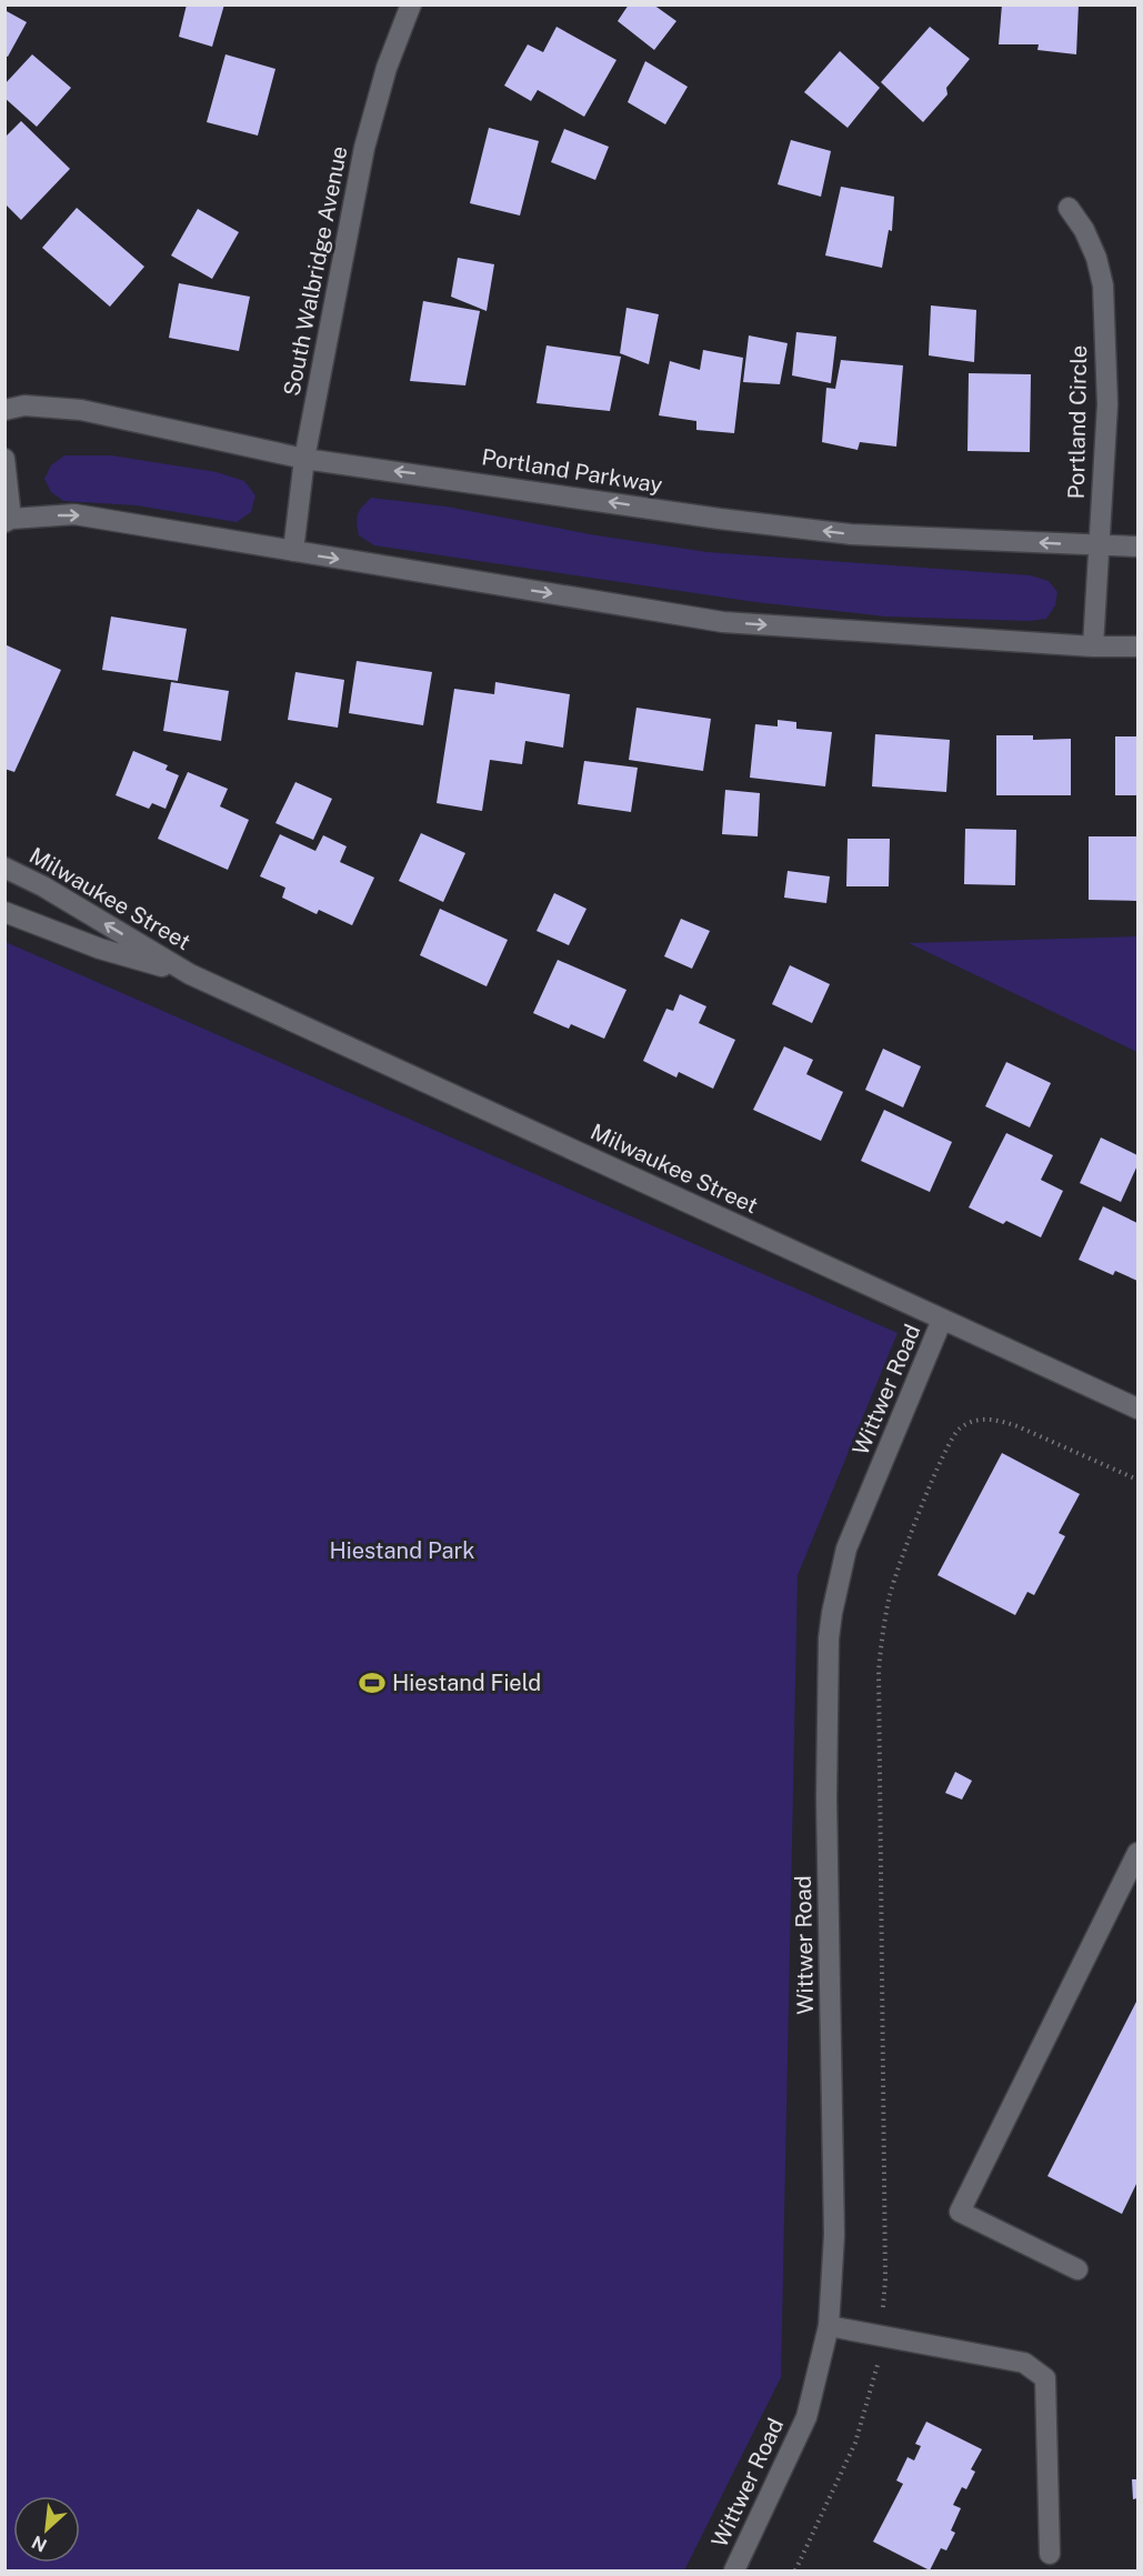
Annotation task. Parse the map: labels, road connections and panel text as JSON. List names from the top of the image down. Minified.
{"streets":{"street":["South Walbridge Avenue","Portland Circle","Portland Parkway","Milwaukee Street","Wittwer Road"]},"crossings":[["South Walbridge Avenue","Portland Parkway"],["Portland Circle","Portland Parkway"],["Milwaukee Street","Wittwer Road"]],"parks":["Hiestand Park"],"places":{"sports":["Hiestand Field"]},"north":"bottom left"}
